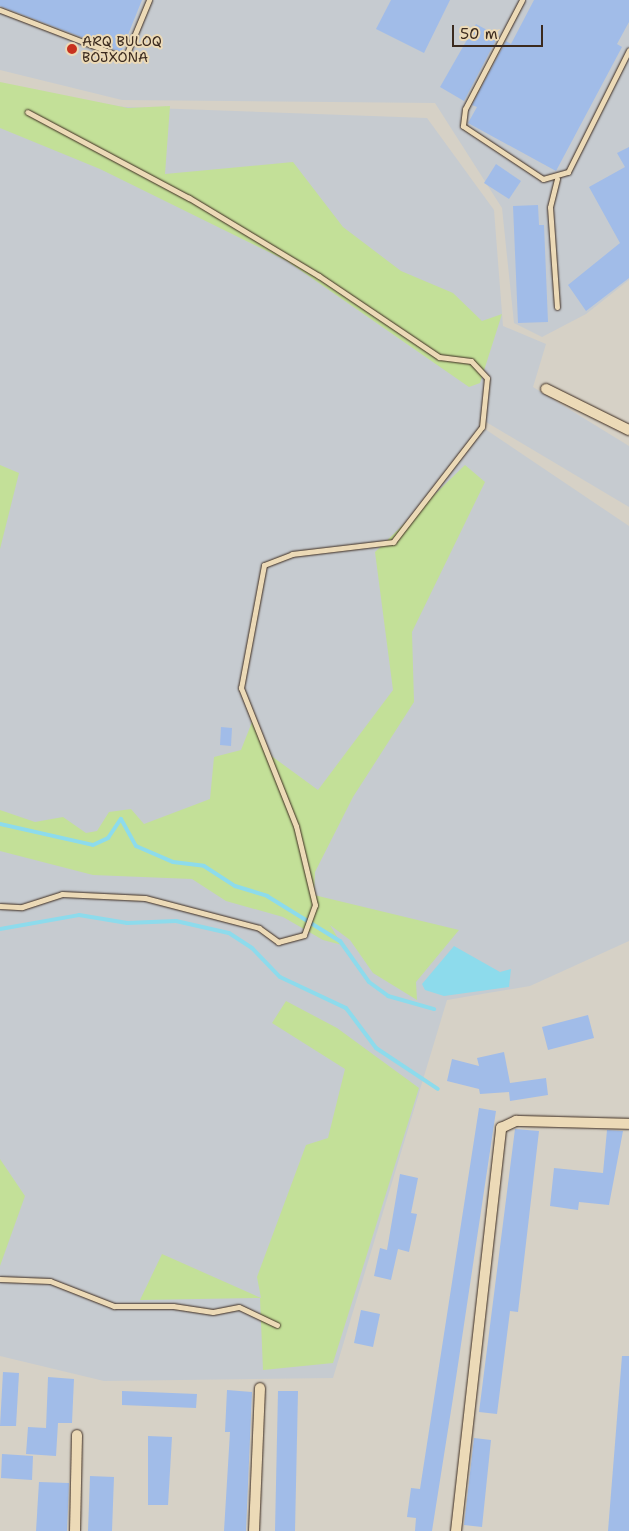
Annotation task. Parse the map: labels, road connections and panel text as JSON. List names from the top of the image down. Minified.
{"places":["ARQ BULOQ BOJXONA"],"scale_bar":"50 m"}
